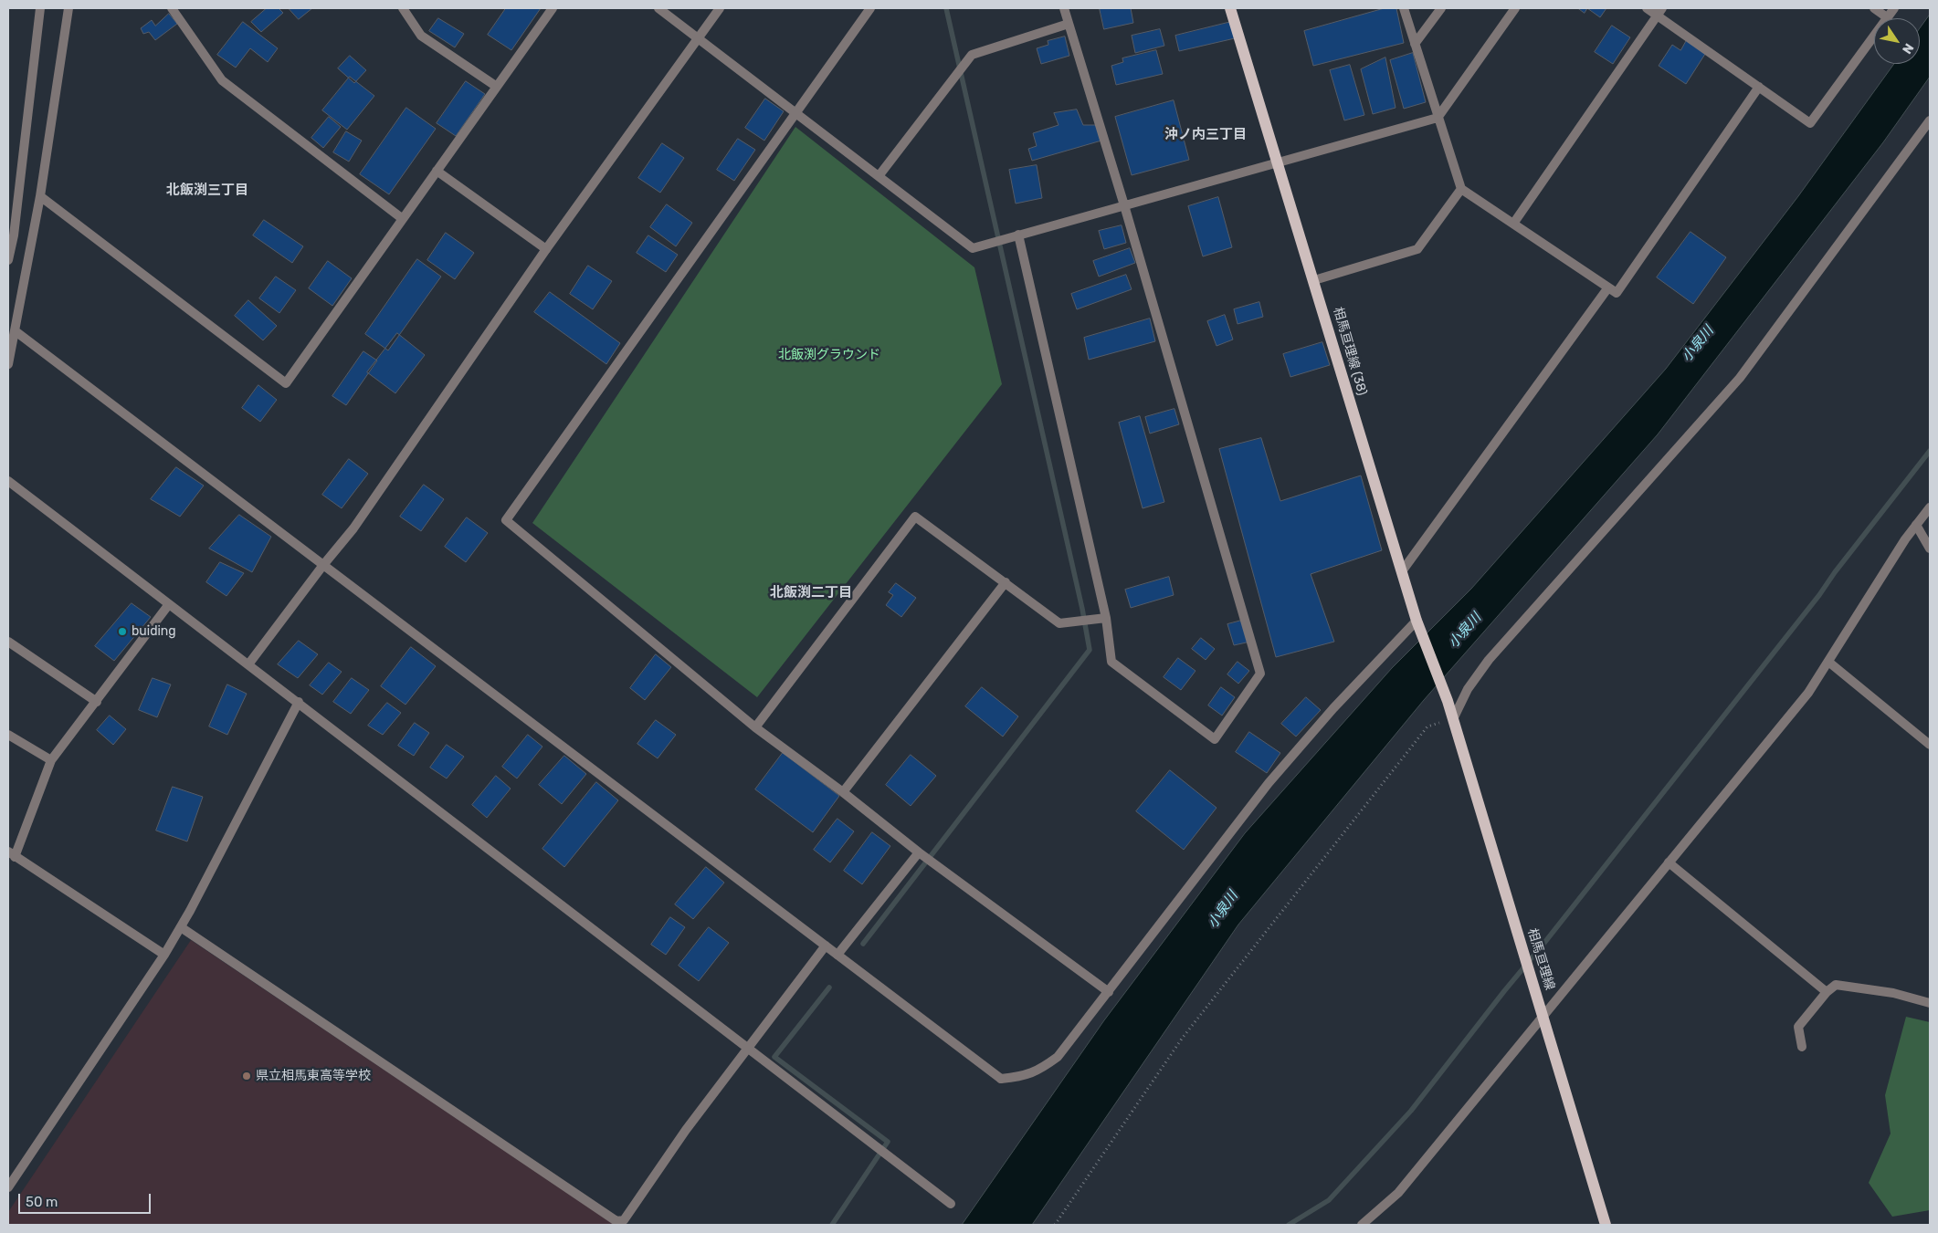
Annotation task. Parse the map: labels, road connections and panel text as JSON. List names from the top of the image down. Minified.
{"streets":{"main road":["相馬亘理線 (38)","相馬亘理線"]},"crossings":[["相馬亘理線 (38)","相馬亘理線"]],"districts":["沖ノ内三丁目","北飯渕三丁目","北飯渕二丁目"],"water":["小泉川"],"parks":["北飯渕グラウンド"],"places":["buiding","県立相馬東高等学校"],"scale_bar":"50 m","north":"bottom right"}
